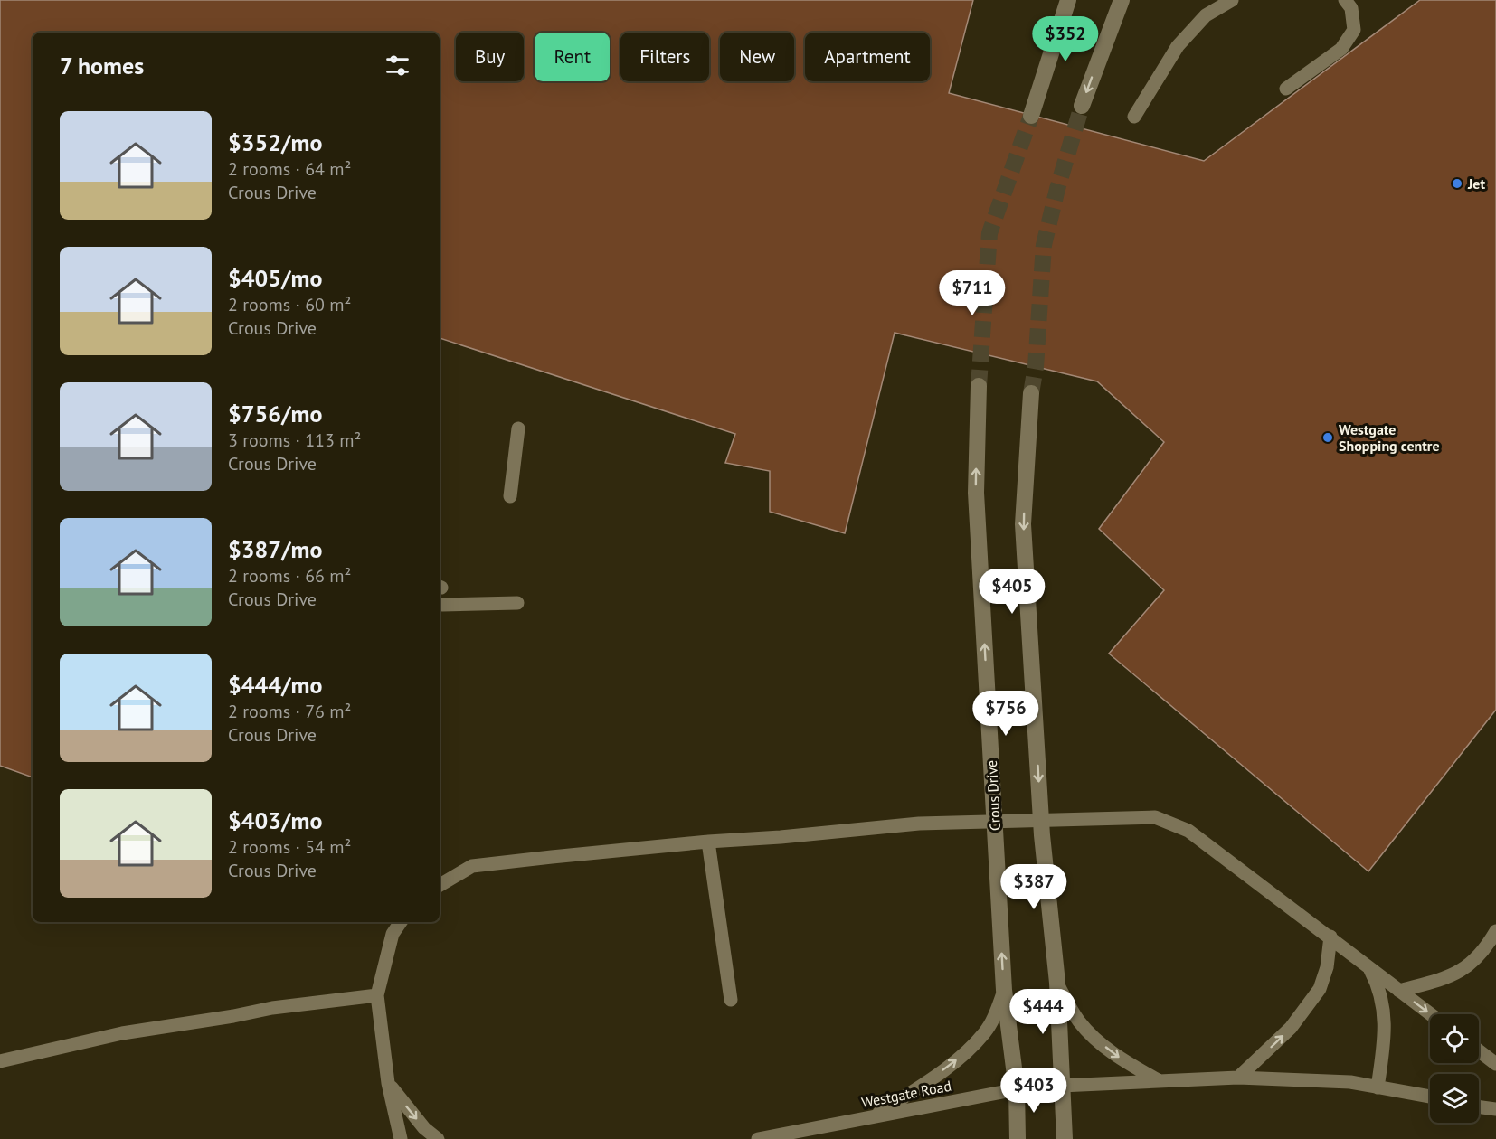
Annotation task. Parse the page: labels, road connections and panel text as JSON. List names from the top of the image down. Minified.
{"streets":{"street":["Crous Drive"],"lane":["Westgate Road"]},"crossings":[["Crous Drive","Westgate Road"]],"places":["Jet","Westgate Shopping centre"],"page":{"price":["$352","$711","$405","$756","$387","$444","$403"],"chip":["Buy","Rent","Filters","New","Apartment"],"heading":"7 homes","list":[{"name":"$352/mo","note":"2 rooms · 64 m² · Crous Drive"},{"name":"$405/mo","note":"2 rooms · 60 m² · Crous Drive"},{"name":"$756/mo","note":"3 rooms · 113 m² · Crous Drive"},{"name":"$387/mo","note":"2 rooms · 66 m² · Crous Drive"},{"name":"$444/mo","note":"2 rooms · 76 m² · Crous Drive"},{"name":"$403/mo","note":"2 rooms · 54 m² · Crous Drive"}]}}
